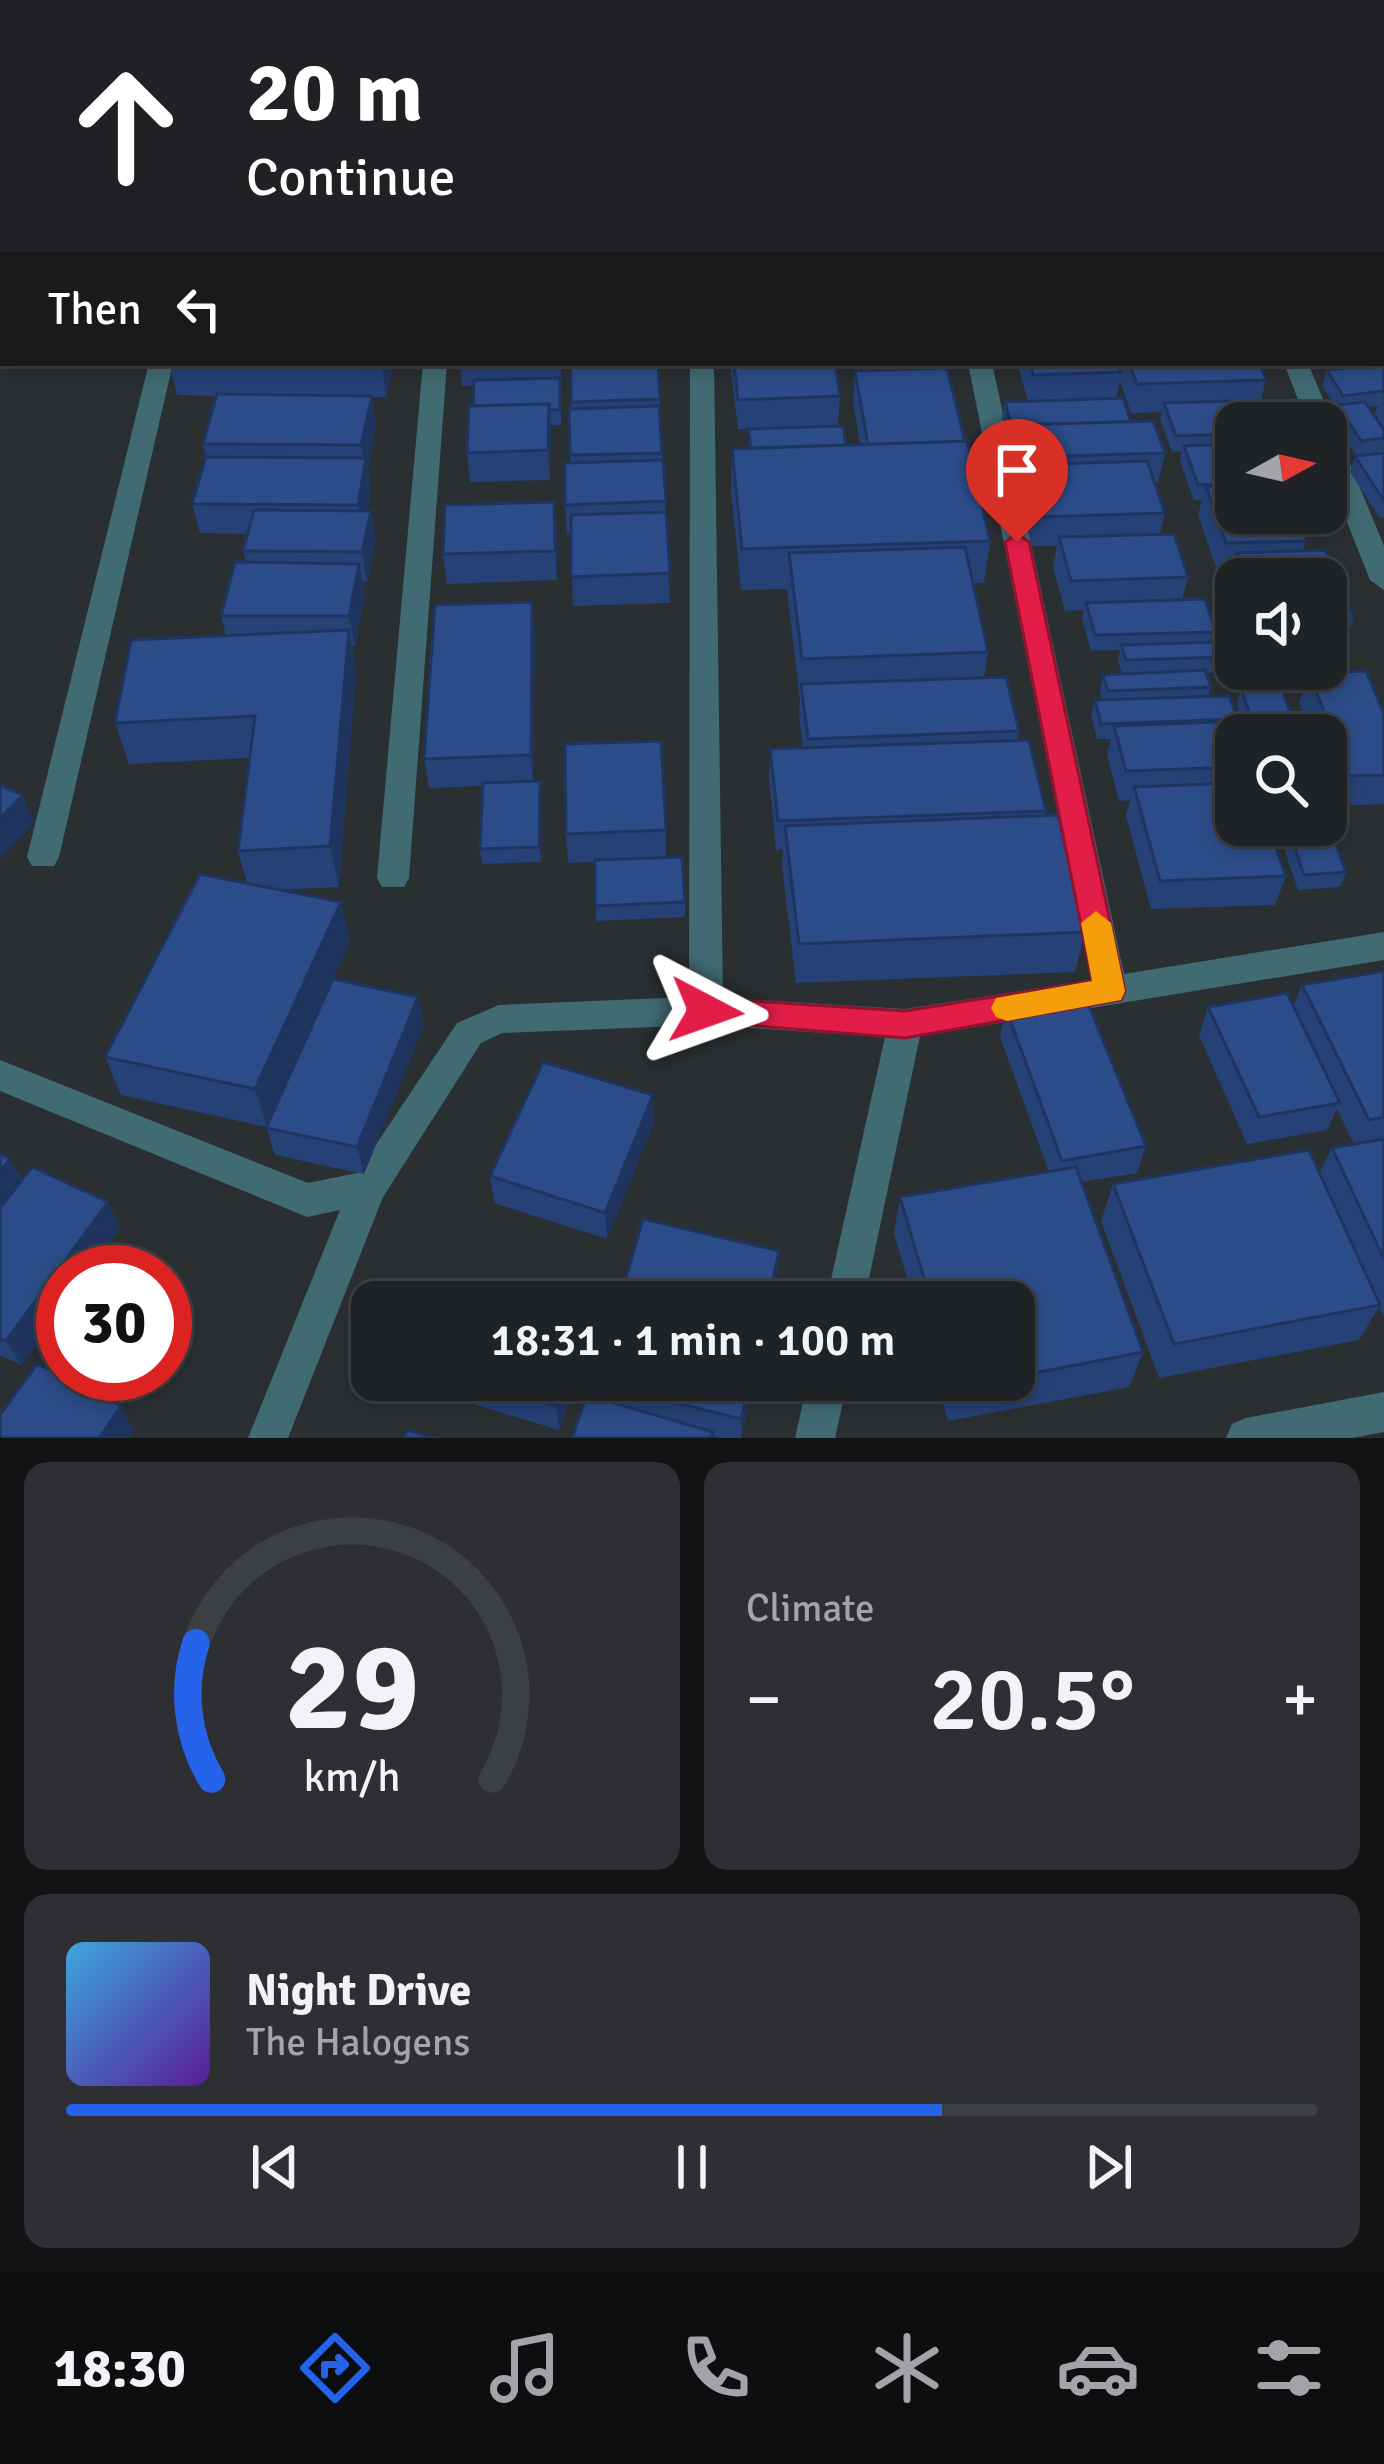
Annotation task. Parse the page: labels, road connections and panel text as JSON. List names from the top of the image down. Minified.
{"north":"right","page":{"turn":["20 m","Continue"],"then":"Then","limit":"30","trip":"18:31 · 1 min · 100 m","tile":"Climate","heat":["−","20.5°","+"],"song":["Night Drive","The Halogens"],"tabs":"18:30","gauge":["29","km/h"]}}
